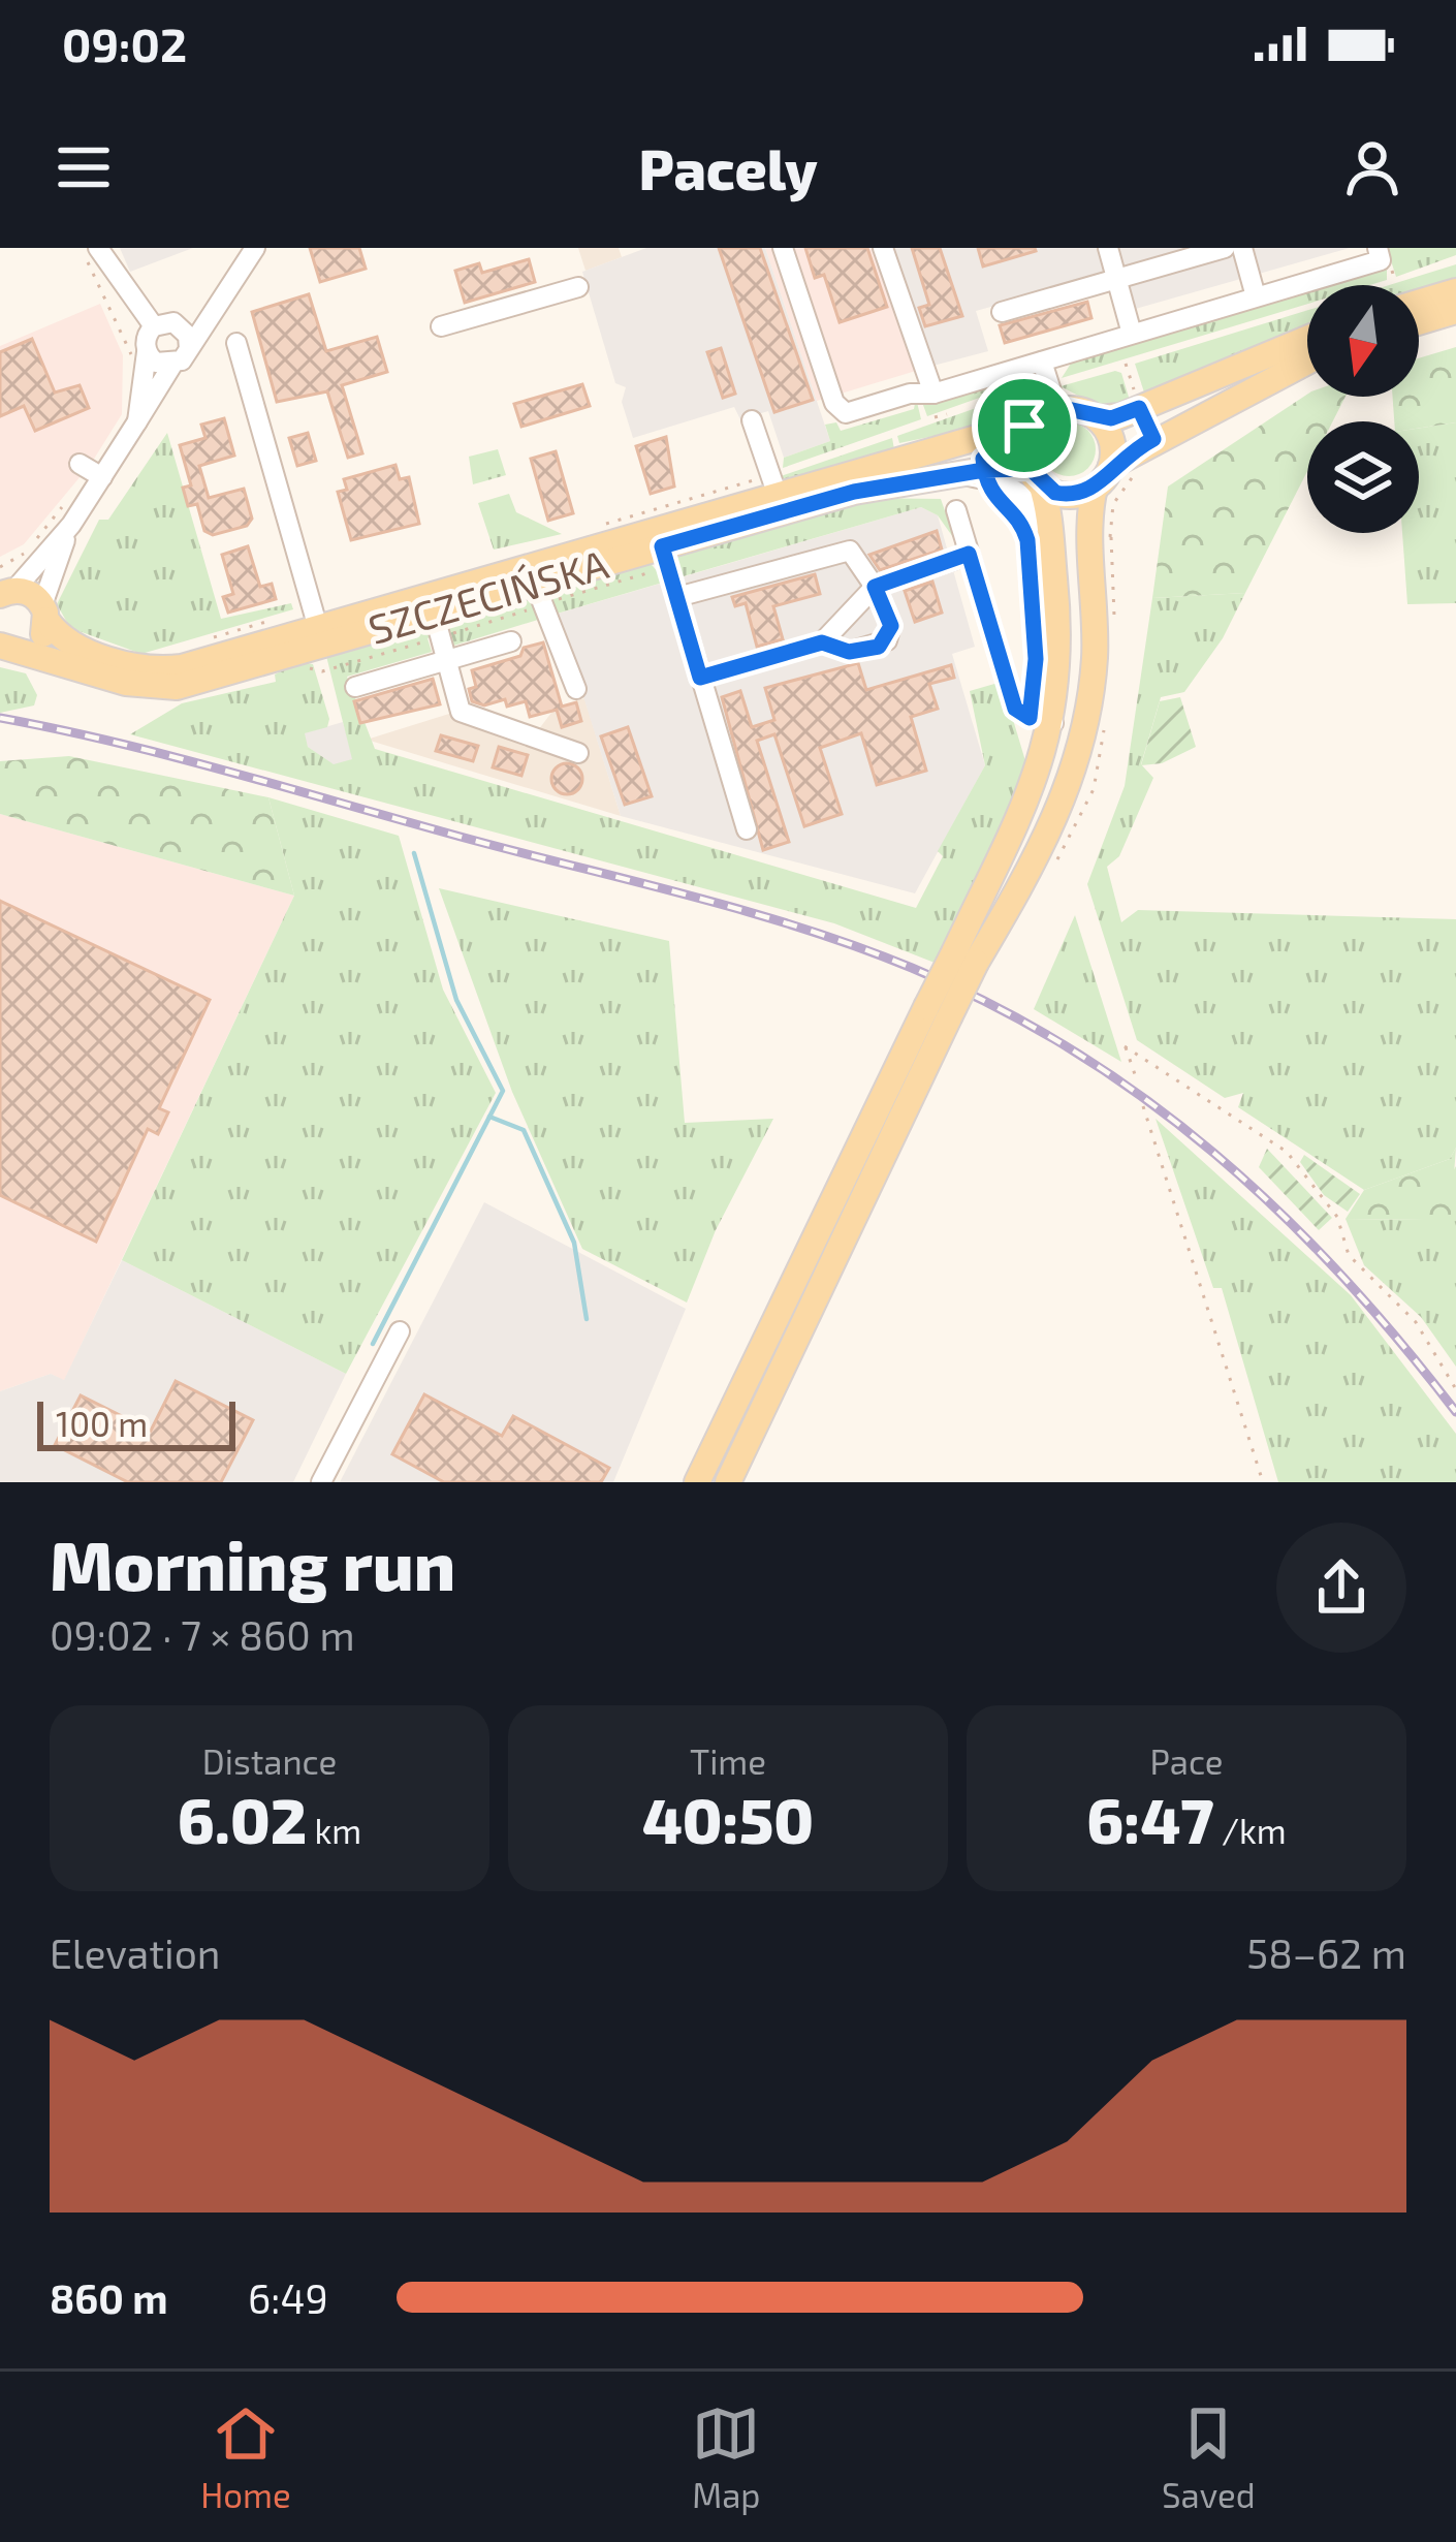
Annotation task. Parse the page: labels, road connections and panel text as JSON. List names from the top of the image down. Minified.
{"streets":{"main road":["SZCZECIŃSKA"]},"scale_bar":"100 m","north":"bottom","page":{"status":"09:02","header":"Pacely","scale":"100 m","heading":["Morning run","09:02 · 7 × 860 m"],"stats":[["Distance","6.02 km"],["Time","40:50"],["Pace","6:47 /km"]],"chart":["Elevation","58–62 m"],"list":[{"name":"860 m","note":"6:49"}],"tabs":["Home","Map","Saved"]}}
